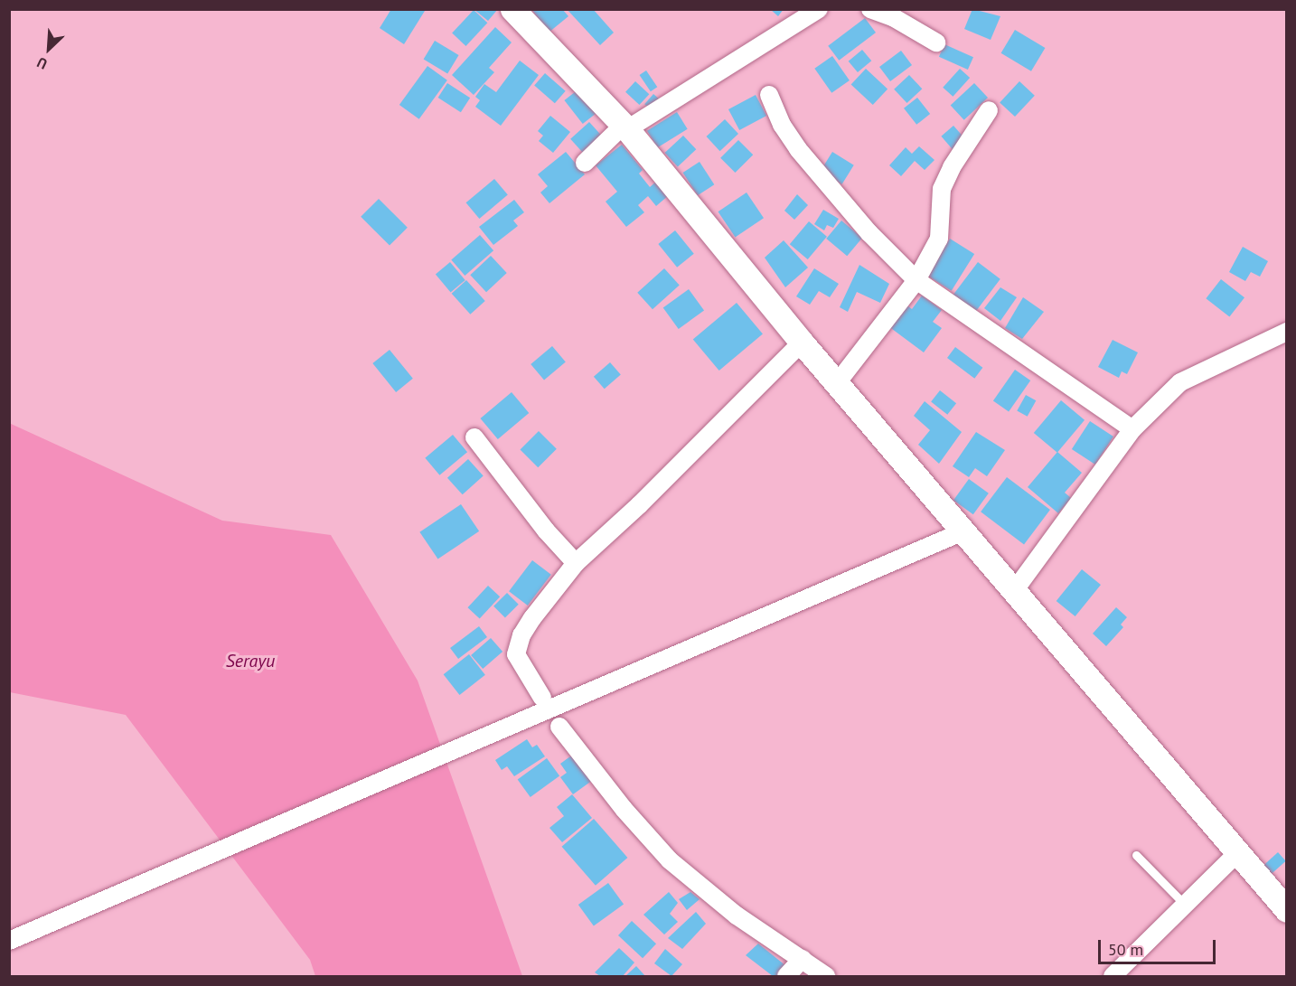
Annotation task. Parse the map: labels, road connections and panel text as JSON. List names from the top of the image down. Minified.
{"water":["Serayu"],"scale_bar":"50 m","north":"bottom left"}
